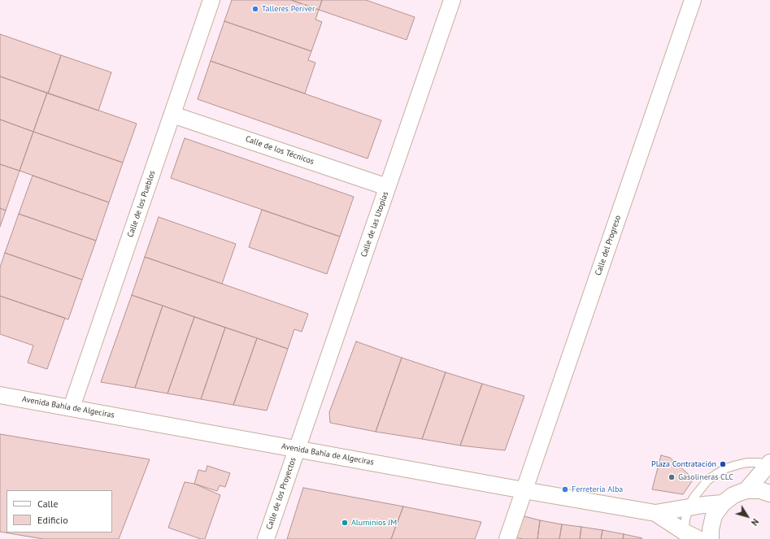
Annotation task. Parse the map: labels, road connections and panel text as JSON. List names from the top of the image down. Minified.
{"streets":{"street":["Calle de los Técnicos","Calle de los Pueblos","Calle de las Utopías","Calle del Progreso","Avenida Bahía de Algeciras","Calle de los Proyectos"]},"crossings":[["Calle de los Técnicos","Calle de los Pueblos"],["Calle de los Técnicos","Calle de las Utopías"],["Calle de los Pueblos","Avenida Bahía de Algeciras"],["Calle de las Utopías","Avenida Bahía de Algeciras"],["Calle de las Utopías","Calle de los Proyectos"],["Calle del Progreso","Avenida Bahía de Algeciras"],["Avenida Bahía de Algeciras","Calle de los Proyectos"]],"places":["Talleres Periver","Plaza Contratación","Gasolineras CLC","Ferretería Alba","Aluminios JM"],"legend":["Calle","Edificio"],"north":"bottom right"}
